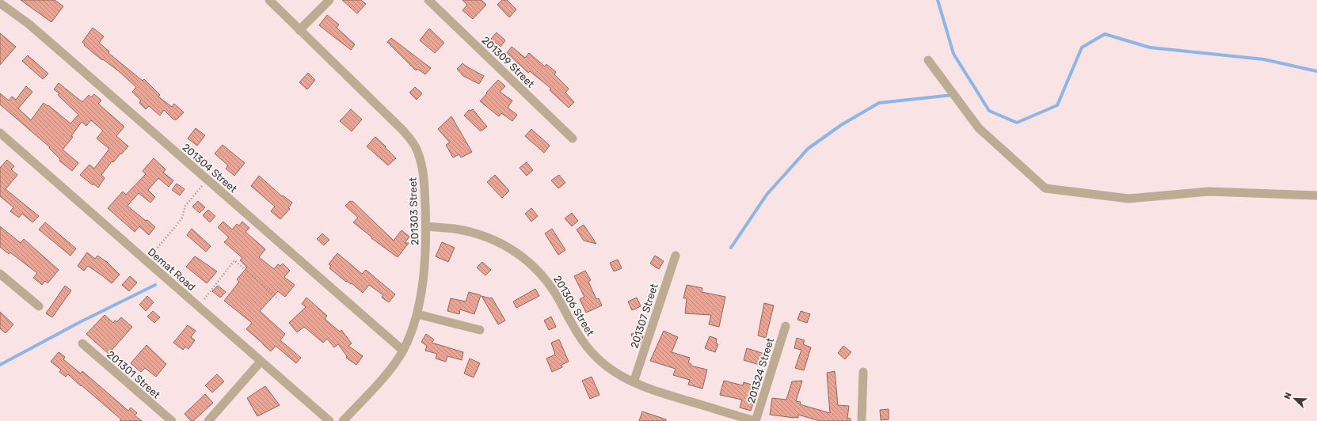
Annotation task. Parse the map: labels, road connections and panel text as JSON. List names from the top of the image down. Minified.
{"streets":{"street":["201309 Street","201304 Street","201303 Street","Demat Road","201306 Street","201307 Street","201324 Street","201301 Street"]},"crossings":[["201304 Street","201303 Street"],["201303 Street","201306 Street"],["201306 Street","201307 Street"],["201306 Street","201324 Street"]],"north":"top left"}
